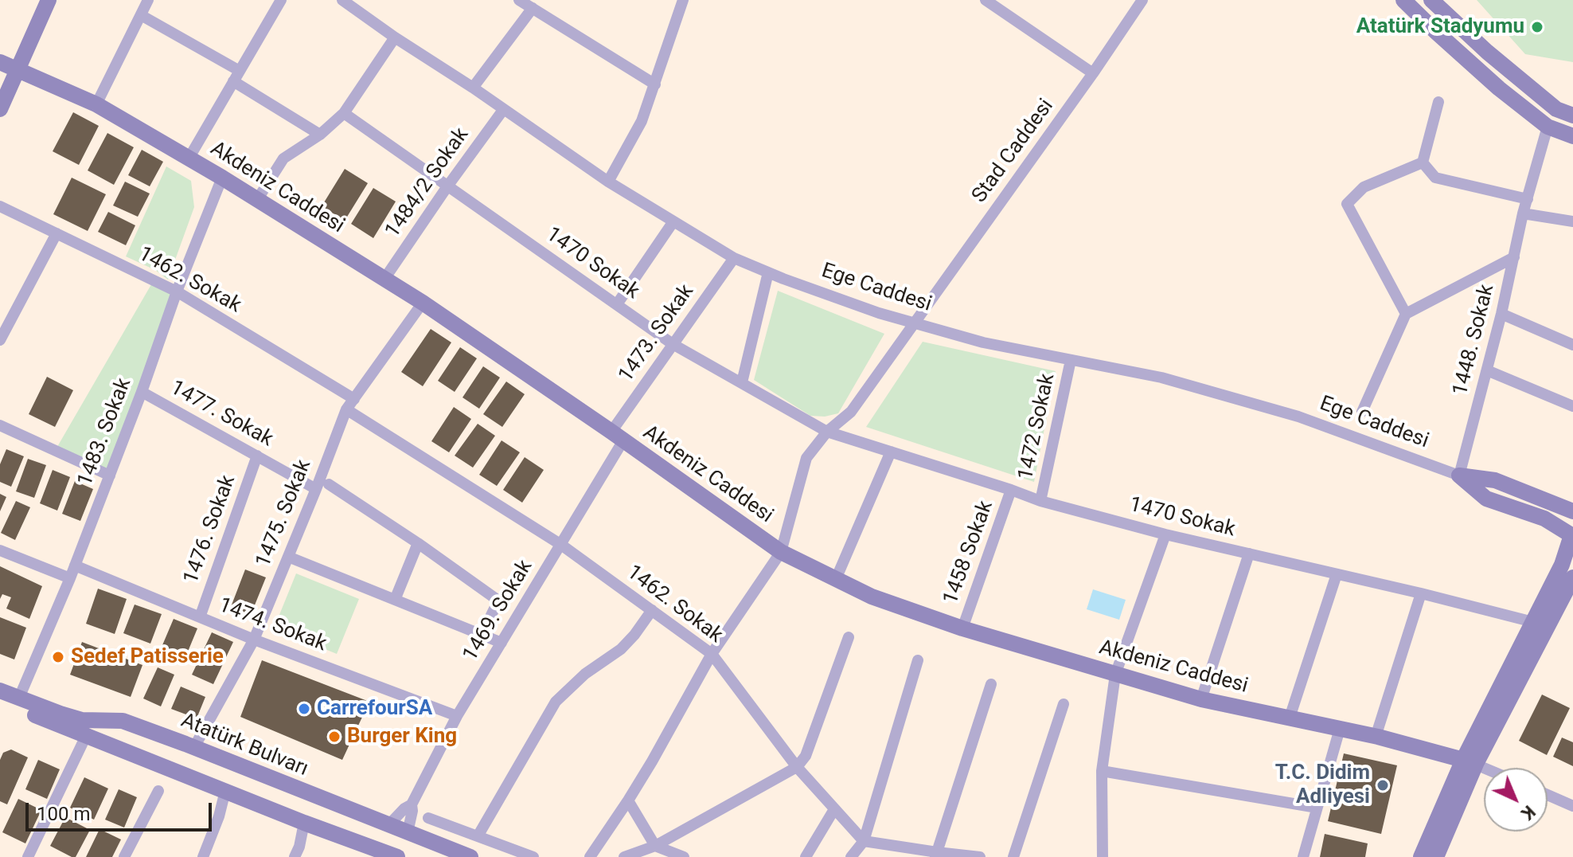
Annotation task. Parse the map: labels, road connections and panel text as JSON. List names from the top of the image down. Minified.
{"streets":{"main road":["Akdeniz Caddesi","Ege Caddesi","Atatürk Bulvarı"],"street":["Stad Caddesi","1484/2 Sokak","1470 Sokak","1462. Sokak","1473. Sokak","1448. Sokak","1477. Sokak","1472 Sokak","1483. Sokak","1475. Sokak","1476. Sokak","1458 Sokak","1469. Sokak","1474. Sokak"]},"crossings":[["Stad Caddesi","1470 Sokak"],["Stad Caddesi","Ege Caddesi"],["1484/2 Sokak","Akdeniz Caddesi"],["1484/2 Sokak","1470 Sokak"],["1484/2 Sokak","Ege Caddesi"],["Akdeniz Caddesi","1473. Sokak"],["Akdeniz Caddesi","1483. Sokak"],["Akdeniz Caddesi","1475. Sokak"],["Akdeniz Caddesi","1458 Sokak"],["Akdeniz Caddesi","1469. Sokak"],["1470 Sokak","1473. Sokak"],["1470 Sokak","1472 Sokak"],["1470 Sokak","1458 Sokak"],["1462. Sokak","1483. Sokak"],["1462. Sokak","1475. Sokak"],["1462. Sokak","1469. Sokak"],["Ege Caddesi","1473. Sokak"],["Ege Caddesi","1448. Sokak"],["Ege Caddesi","1472 Sokak"],["1473. Sokak","1469. Sokak"],["1477. Sokak","1483. Sokak"],["1477. Sokak","1475. Sokak"],["1477. Sokak","1476. Sokak"],["1483. Sokak","1474. Sokak"],["1483. Sokak","Atatürk Bulvarı"],["1475. Sokak","1474. Sokak"],["1475. Sokak","Atatürk Bulvarı"],["1476. Sokak","1474. Sokak"],["1469. Sokak","1474. Sokak"],["1469. Sokak","Atatürk Bulvarı"]],"places":["Atatürk Stadyumu","Sedef Patisserie","CarrefourSA","Burger King","T.C. Didim Adliyesi"],"scale_bar":"100 m","north":"bottom right"}
